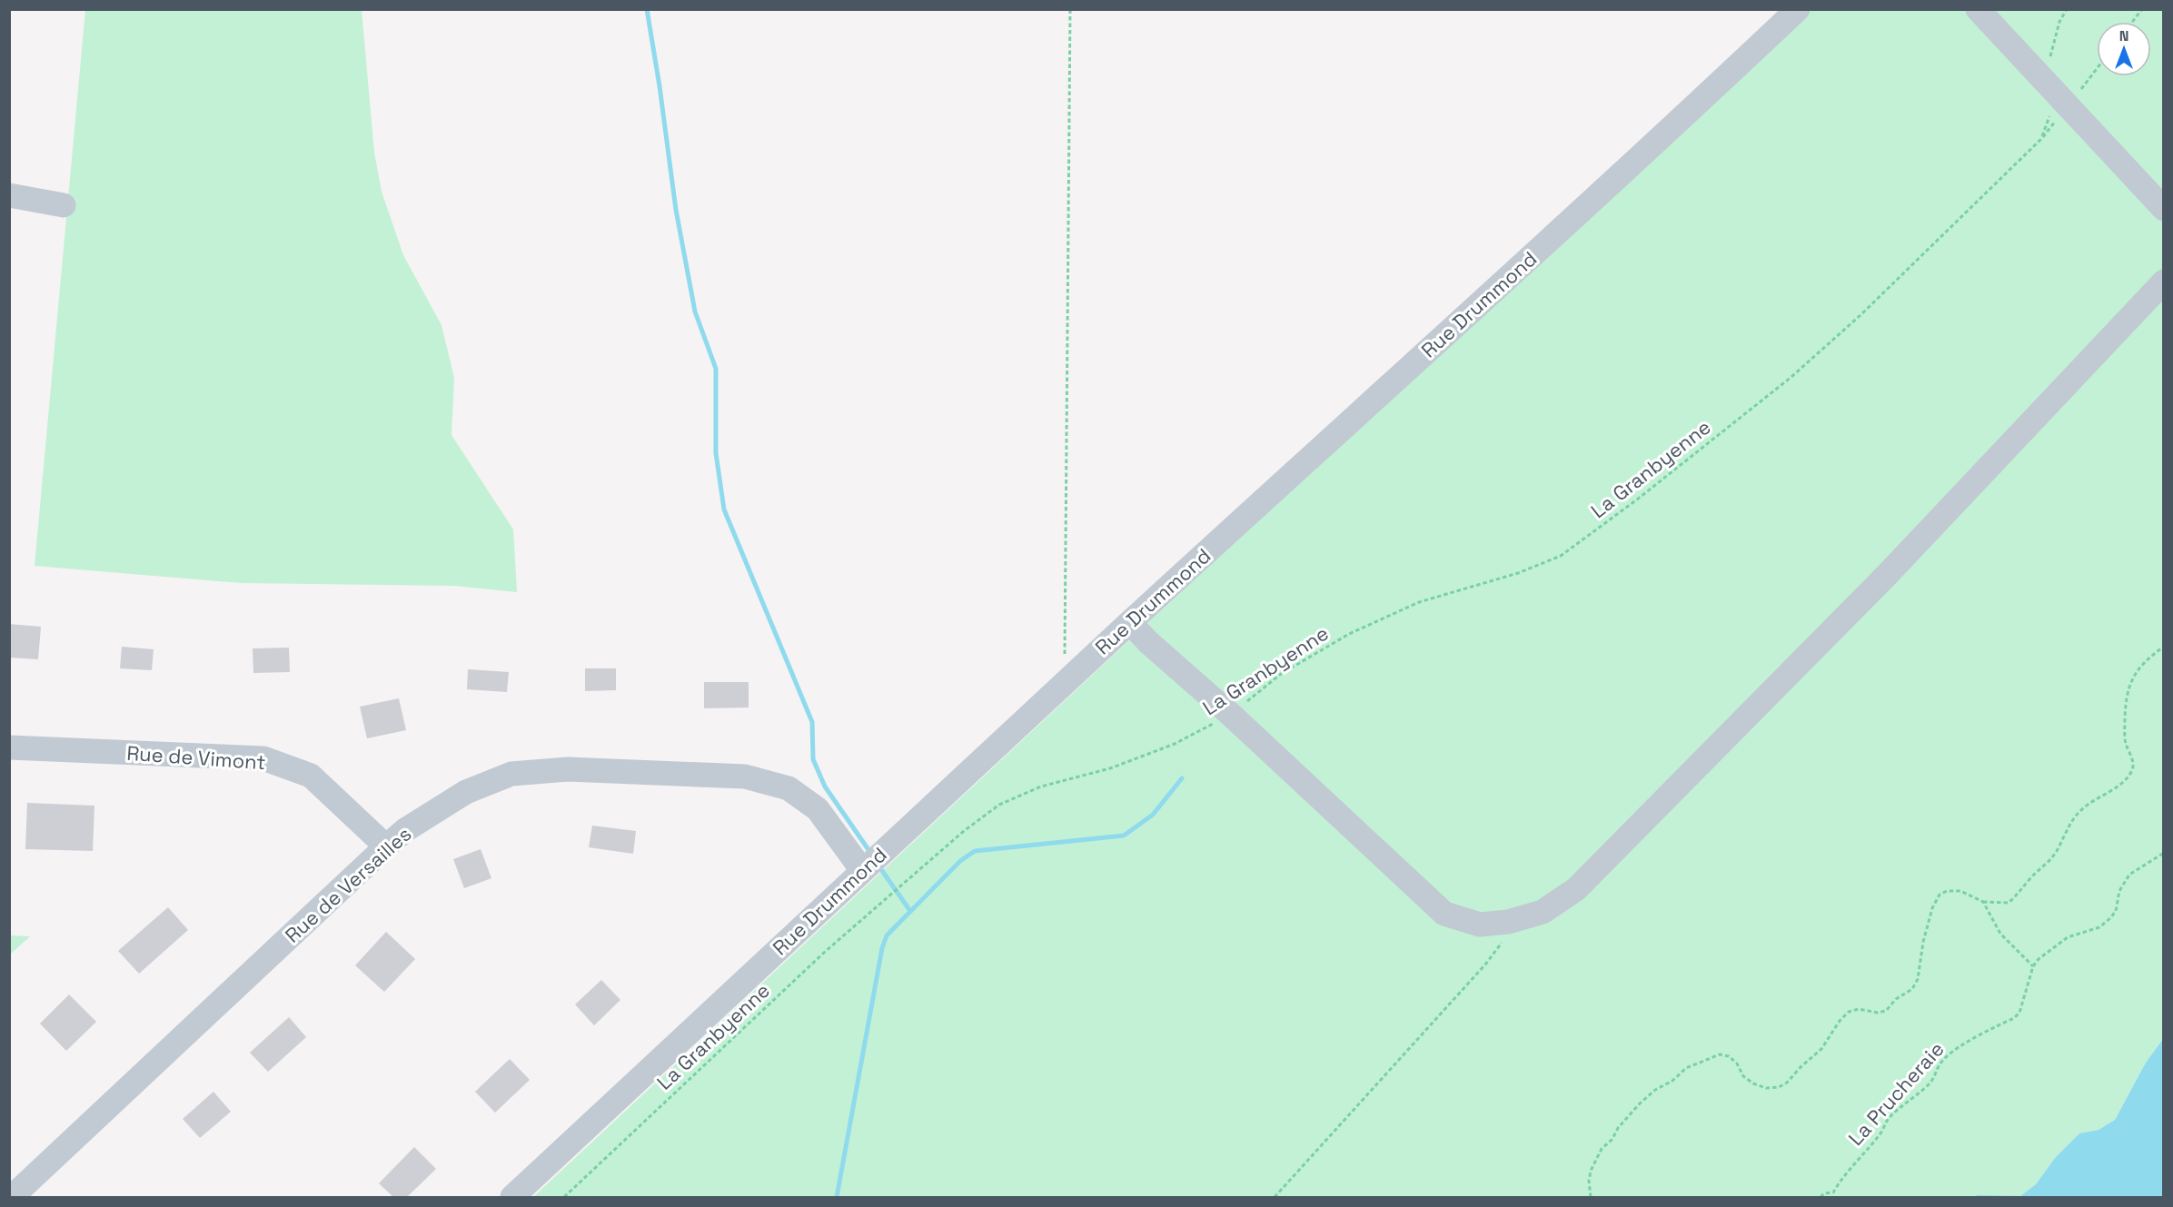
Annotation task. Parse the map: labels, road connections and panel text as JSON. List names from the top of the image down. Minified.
{"streets":{"street":["Rue Drummond","Rue de Vimont","Rue de Versailles"],"path":["La Granbyenne","La Prucheraie"]},"crossings":[["Rue Drummond","Rue de Versailles"],["Rue de Vimont","Rue de Versailles"]],"north":"top"}
